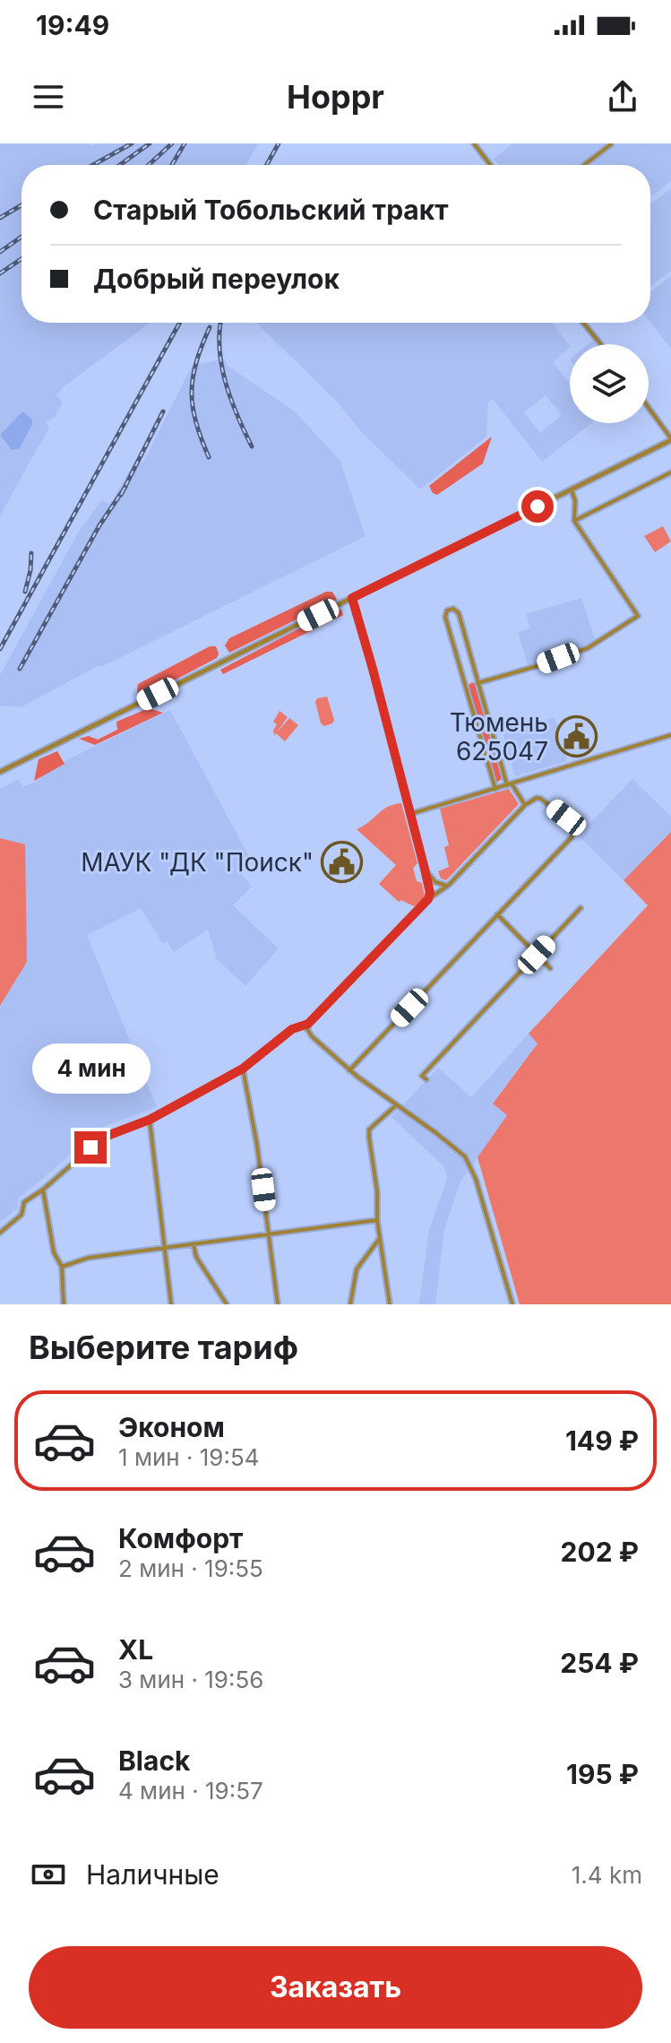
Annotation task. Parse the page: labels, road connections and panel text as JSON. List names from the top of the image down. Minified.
{"places":{"public building":["Тюмень 625047","МАУК \"ДК \"Поиск\""]},"page":{"status":"19:49","header":"Hoppr","banner":["Старый Тобольский тракт","Добрый переулок"],"bubble":"4 мин","heading":"Выберите тариф","list":[{"name":"Эконом","note":"1 мин · 19:54","value":"149 ₽"},{"name":"Комфорт","note":"2 мин · 19:55","value":"202 ₽"},{"name":"XL","note":"3 мин · 19:56","value":"254 ₽"},{"name":"Black","note":"4 мин · 19:57","value":"195 ₽"}],"pay":["Наличные","1.4 km"],"buttons":"Заказать"}}
